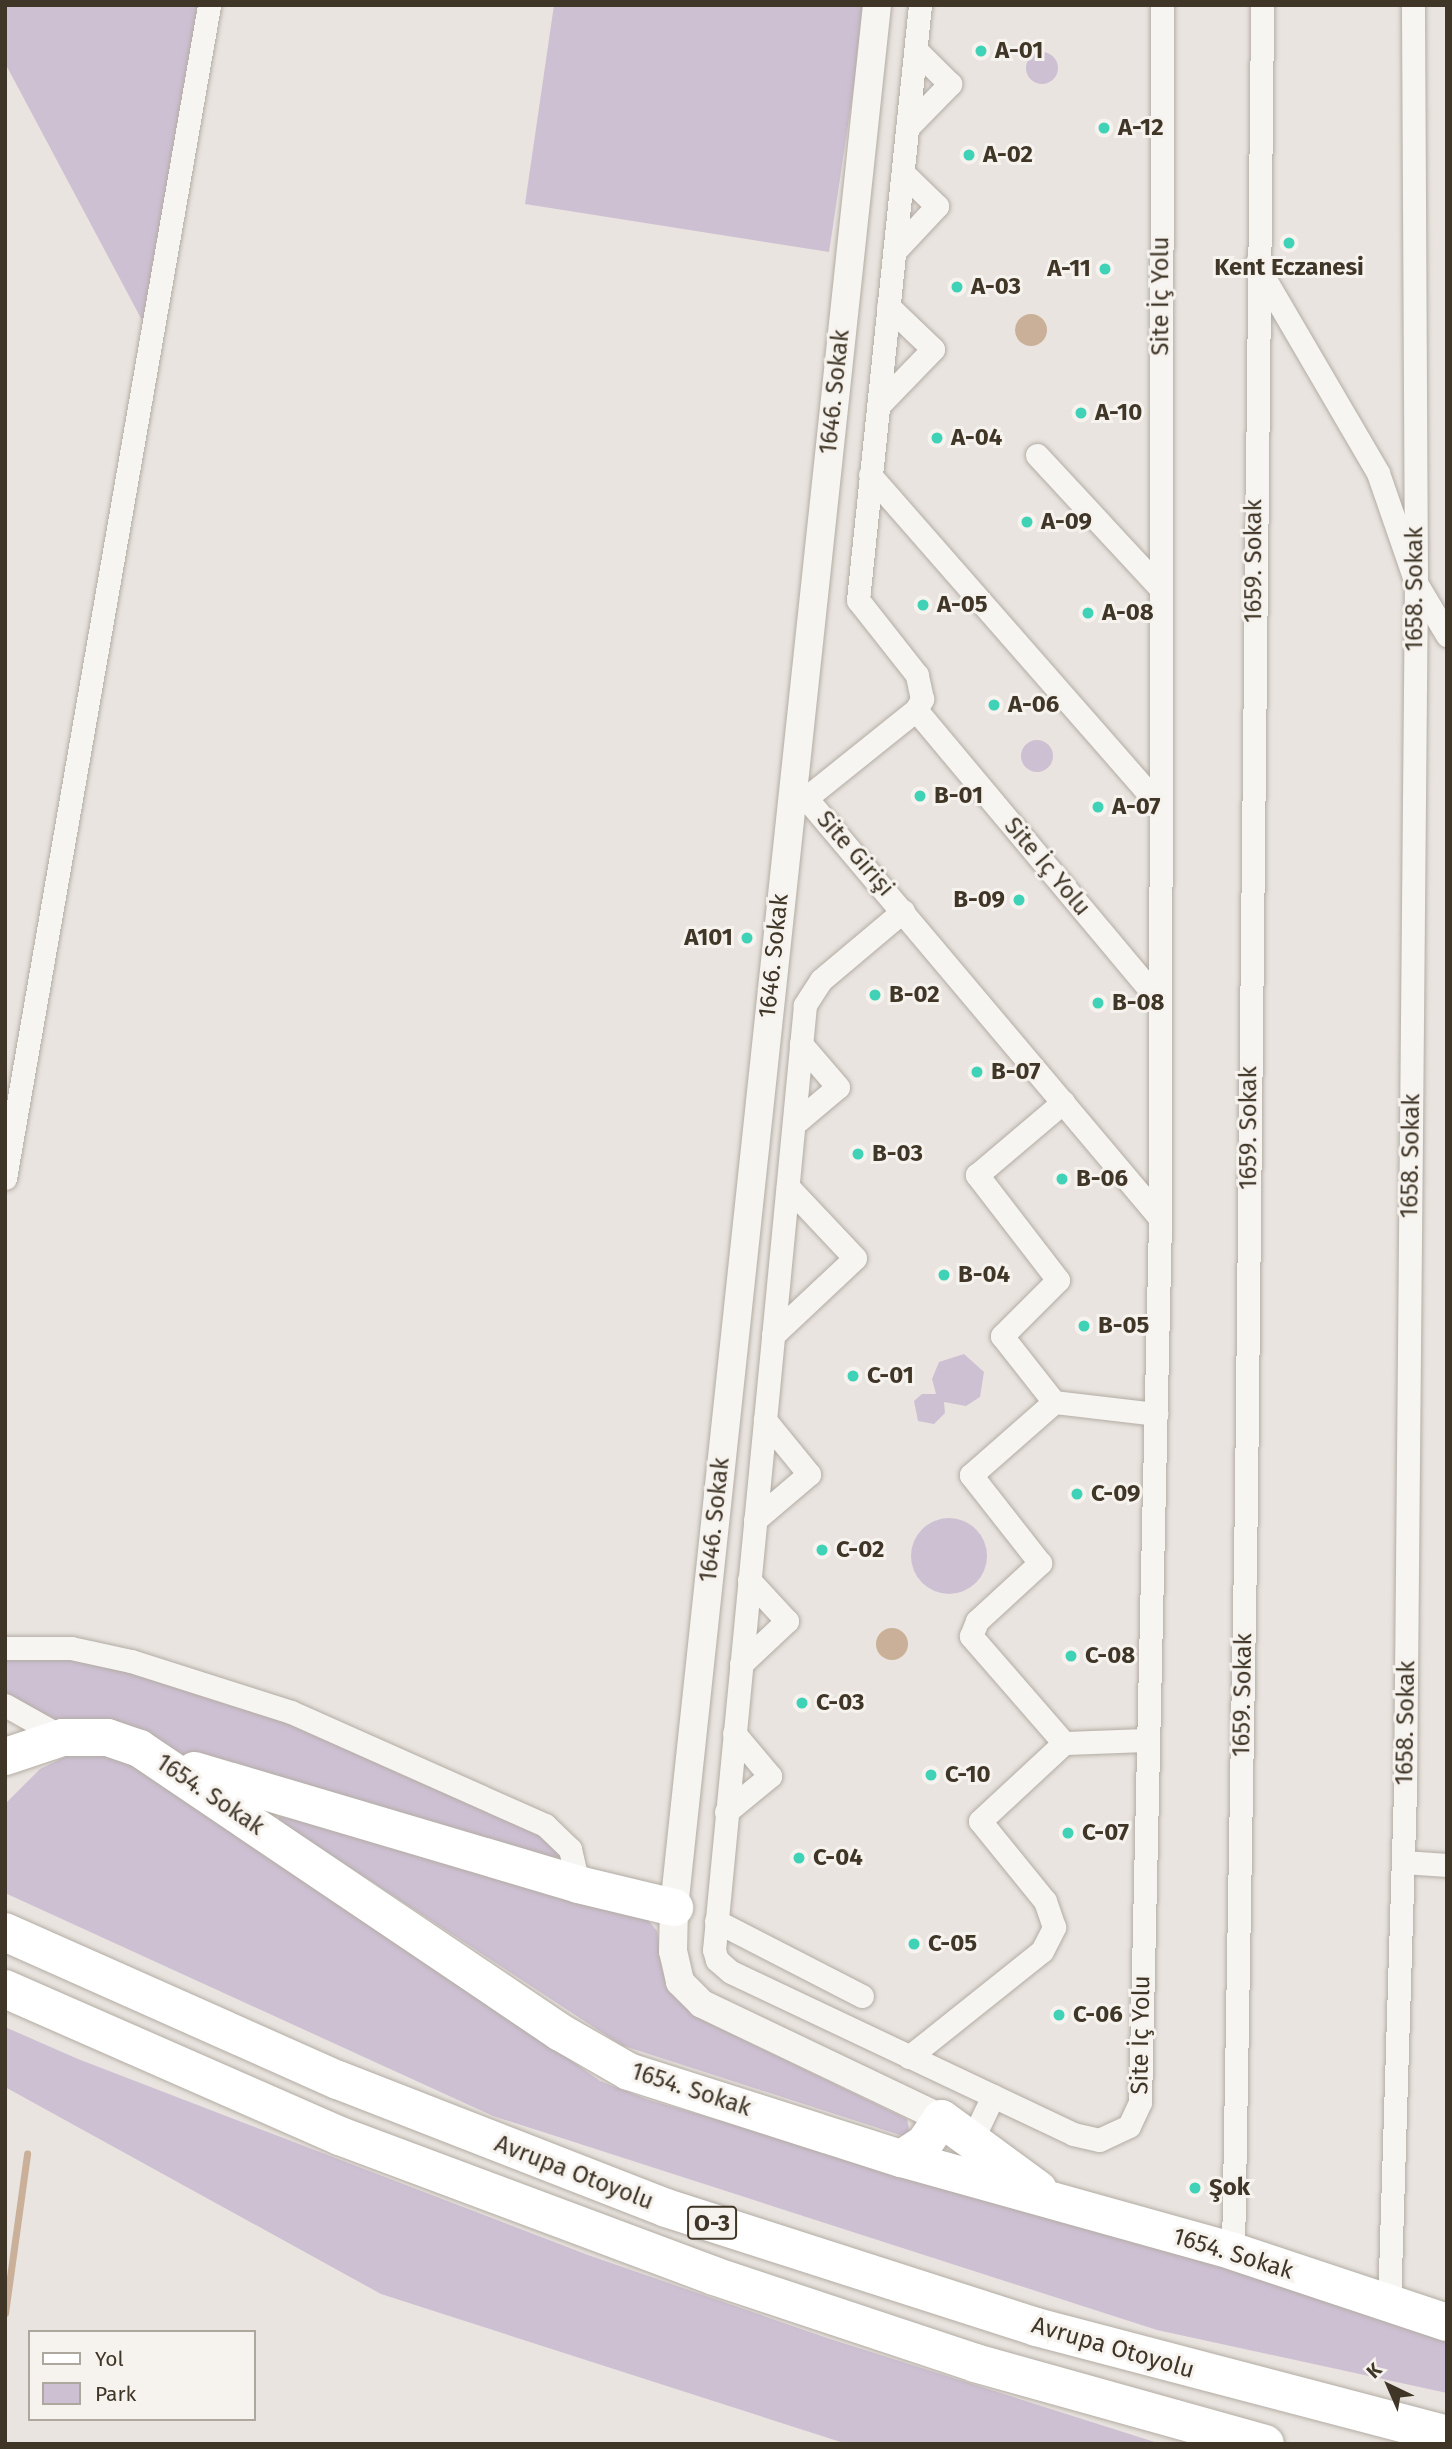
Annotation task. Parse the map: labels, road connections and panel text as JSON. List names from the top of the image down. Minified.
{"streets":{"highway":["Avrupa Otoyolu","O-3"],"main road":["1654. Sokak"],"street":["Site İç Yolu","1646. Sokak","1659. Sokak","1658. Sokak","Site Girişi"]},"crossings":[["Site İç Yolu","Site Girişi"],["1646. Sokak","Site Girişi"],["1659. Sokak","1654. Sokak"],["1658. Sokak","1654. Sokak"]],"places":["A-01","A-12","A-02","Kent Eczanesi","A-11","A-03","A-10","A-04","A-09","A-05","A-08","A-06","B-01","A-07","B-09","A101","B-02","B-08","B-07","B-03","B-06","B-04","B-05","C-01","C-09","C-02","C-08","C-03","C-10","C-07","C-04","C-05","C-06","Şok"],"legend":["Yol","Park"],"north":"top left"}
